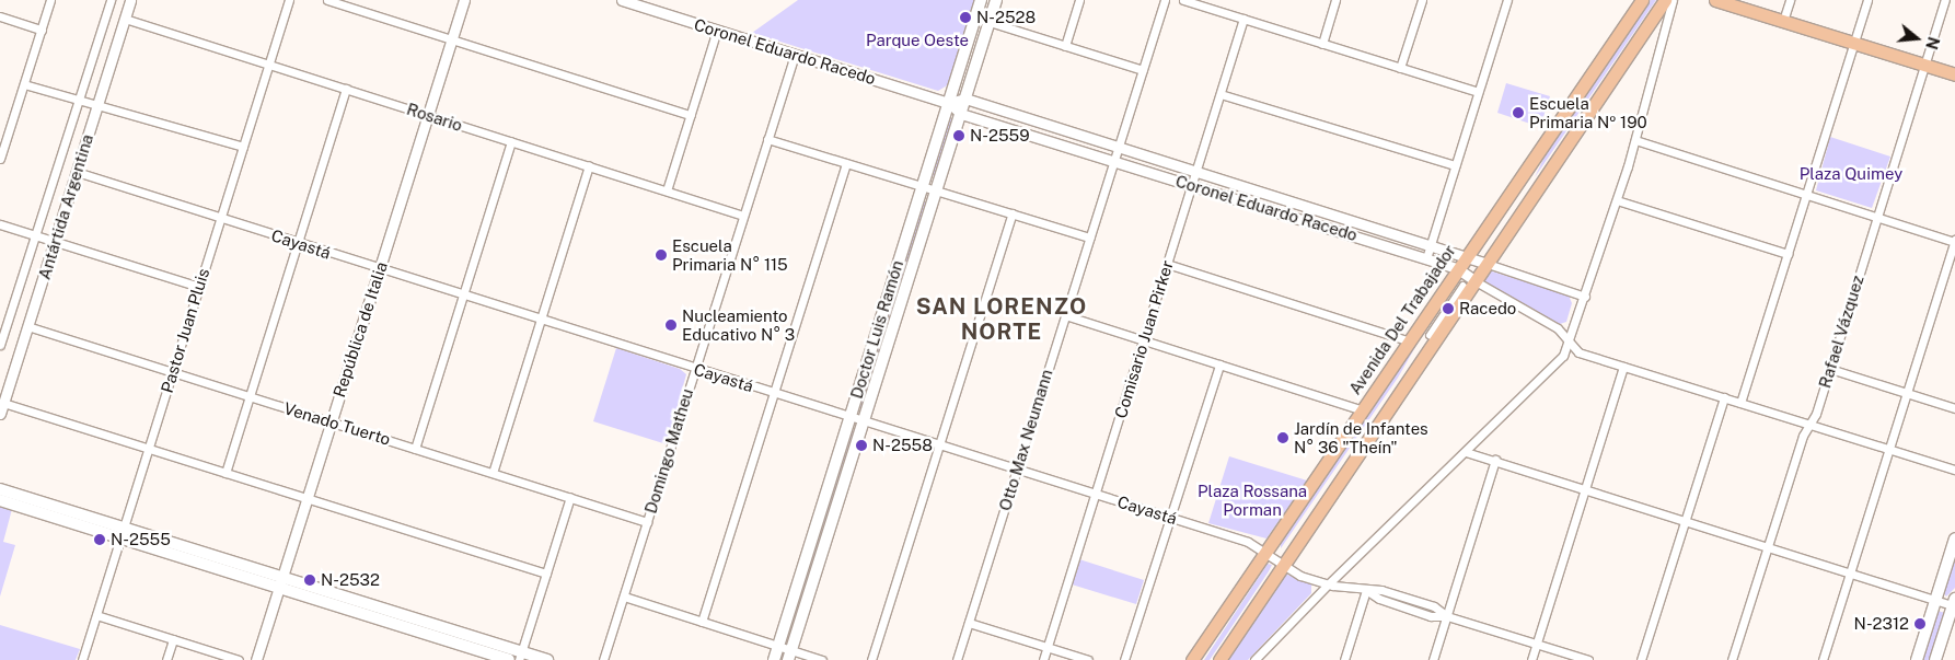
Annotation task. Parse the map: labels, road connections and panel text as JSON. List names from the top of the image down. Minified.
{"streets":{"main road":["Avenida Del Trabajador","Doctor Luis Ramón"],"street":["Coronel Eduardo Racedo","Rosario","Antártida Argentina","Cayastá","República de Italia","Pastor Juan Pluis","Rafael Vázquez","Comisario Juan Pirker","Venado Tuerto","Otto Max Neumann","Domingo Matheu"]},"crossings":[["Coronel Eduardo Racedo","Avenida Del Trabajador"],["Coronel Eduardo Racedo","Doctor Luis Ramón"],["Coronel Eduardo Racedo","Rafael Vázquez"],["Coronel Eduardo Racedo","Comisario Juan Pirker"],["Coronel Eduardo Racedo","Otto Max Neumann"],["Coronel Eduardo Racedo","Domingo Matheu"],["Rosario","Antártida Argentina"],["Rosario","República de Italia"],["Rosario","Pastor Juan Pluis"],["Rosario","Domingo Matheu"],["Antártida Argentina","Cayastá"],["Antártida Argentina","Venado Tuerto"],["Cayastá","Avenida Del Trabajador"],["Cayastá","República de Italia"],["Cayastá","Doctor Luis Ramón"],["Cayastá","Pastor Juan Pluis"],["Cayastá","Comisario Juan Pirker"],["Cayastá","Otto Max Neumann"],["Cayastá","Domingo Matheu"],["República de Italia","Venado Tuerto"],["Pastor Juan Pluis","Venado Tuerto"],["Venado Tuerto","Domingo Matheu"]],"districts":["SAN LORENZO NORTE"],"parks":["Parque Oeste","Plaza Quimey","Plaza Rossana Porman"],"places":["N-2528","Escuela Primaria Nº 190","N-2559","Escuela Primaria N° 115","Racedo","Nucleamiento Educativo N° 3","Jardín de Infantes N° 36 \"Theín\"","N-2558","N-2555","N-2532","N-2312"],"north":"right"}
